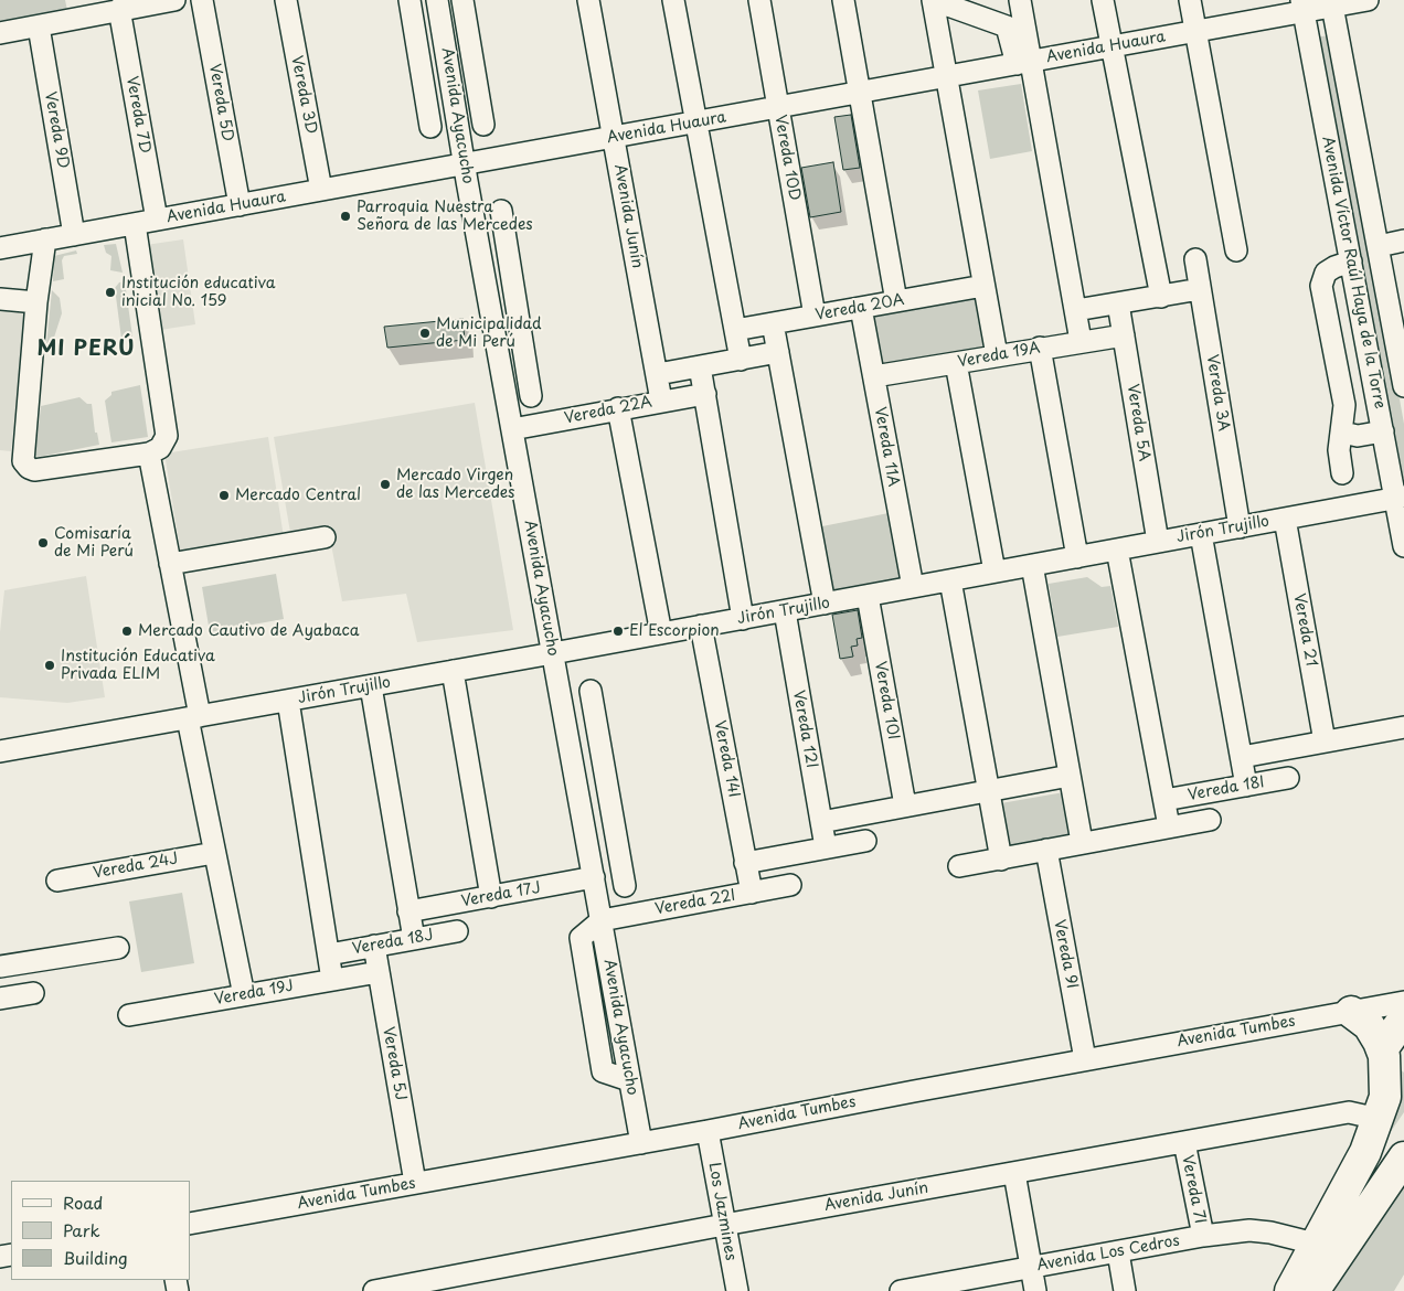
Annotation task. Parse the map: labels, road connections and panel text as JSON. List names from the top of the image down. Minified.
{"streets":{"street":["Avenida Huaura","Vereda 3D","Vereda 5D","Vereda 7D","Avenida Ayacucho","Vereda 9D","Vereda 10D","Avenida Junín","Avenida Víctor Raúl Haya de la Torre","Vereda 20A","Vereda 19A","Vereda 3A","Vereda 22A","Vereda 5A","Vereda 11A","Jirón Trujillo","Vereda 21","Vereda 10I","Vereda 12I","Vereda 14I","Vereda 18I","Vereda 24J","Vereda 17J","Vereda 22I","Vereda 18J","Vereda 9I","Vereda 19J","Avenida Tumbes","Vereda 5J","Vereda 7I","Los Jazmines","Avenida Los Cedros"]},"crossings":[["Avenida Huaura","Vereda 3D"],["Avenida Huaura","Vereda 5D"],["Avenida Huaura","Vereda 7D"],["Avenida Huaura","Avenida Ayacucho"],["Avenida Huaura","Vereda 9D"],["Avenida Huaura","Vereda 10D"],["Avenida Huaura","Avenida Junín"],["Avenida Huaura","Avenida Víctor Raúl Haya de la Torre"],["Avenida Ayacucho","Vereda 22A"],["Avenida Ayacucho","Jirón Trujillo"],["Avenida Ayacucho","Vereda 17J"],["Avenida Ayacucho","Vereda 22I"],["Avenida Ayacucho","Avenida Tumbes"],["Vereda 10D","Vereda 20A"],["Avenida Junín","Vereda 22A"],["Avenida Junín","Vereda 7I"],["Avenida Junín","Los Jazmines"],["Avenida Víctor Raúl Haya de la Torre","Jirón Trujillo"],["Vereda 20A","Vereda 11A"],["Vereda 19A","Vereda 5A"],["Vereda 19A","Vereda 11A"],["Vereda 3A","Jirón Trujillo"],["Vereda 5A","Jirón Trujillo"],["Vereda 11A","Jirón Trujillo"],["Jirón Trujillo","Vereda 21"],["Jirón Trujillo","Vereda 10I"],["Jirón Trujillo","Vereda 12I"],["Jirón Trujillo","Vereda 14I"],["Vereda 14I","Vereda 22I"],["Vereda 18J","Vereda 5J"],["Vereda 9I","Avenida Tumbes"],["Vereda 19J","Vereda 5J"],["Avenida Tumbes","Vereda 5J"],["Avenida Tumbes","Los Jazmines"],["Vereda 7I","Avenida Los Cedros"]],"districts":["MI PERÚ"],"places":["Parroquia Nuestra Señora de las Mercedes","Institución educativa inicial No. 159","Municipalidad de Mi Perú","Mercado Virgen de las Mercedes","Mercado Central","Comisaría de Mi Perú","Mercado Cautivo de Ayabaca","El Escorpion","Institución Educativa Privada ELIM"],"legend":["Road","Park","Building"]}
